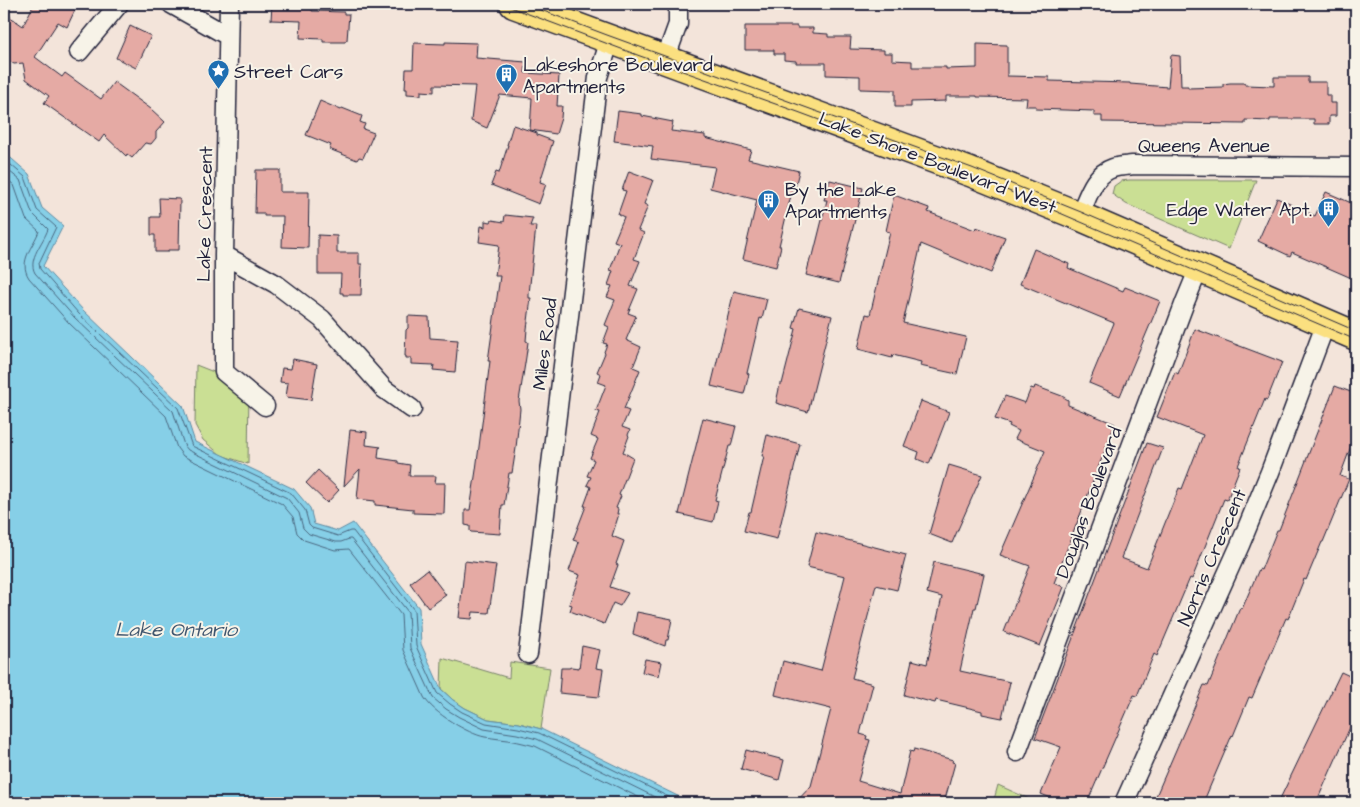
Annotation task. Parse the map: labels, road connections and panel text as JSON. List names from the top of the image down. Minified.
{"streets":{"main road":["Lake Shore Boulevard West"],"street":["Queens Avenue","Lake Crescent","Miles Road","Douglas Boulevard","Norris Crescent"]},"crossings":[["Queens Avenue","Lake Shore Boulevard West"],["Lake Shore Boulevard West","Miles Road"],["Lake Shore Boulevard West","Douglas Boulevard"],["Lake Shore Boulevard West","Norris Crescent"]],"water":["Lake Ontario"],"places":{"place":["Street Cars"],"building":["Lakeshore Boulevard Apartments","By the Lake Apartments","Edge Water Apt."]}}
